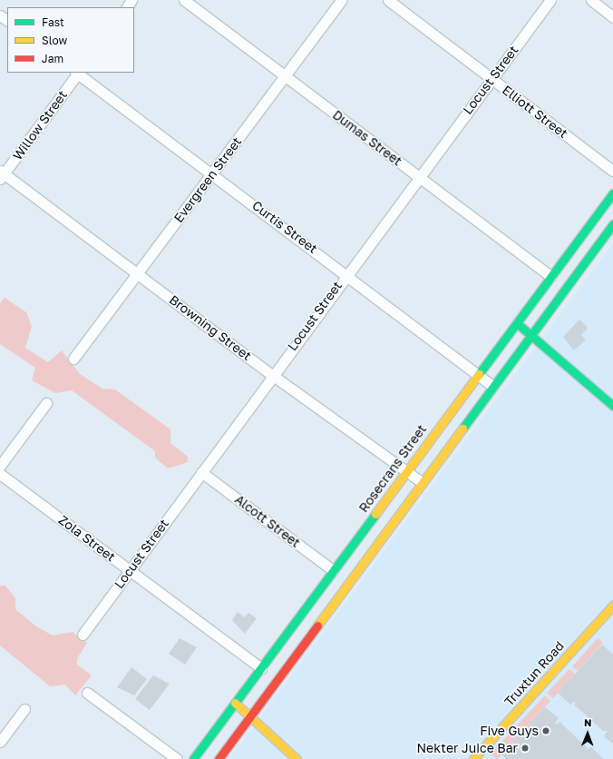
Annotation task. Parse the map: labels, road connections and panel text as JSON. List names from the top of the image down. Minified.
{"streets":{"main road":["Rosecrans Street","Truxtun Road"],"street":["Locust Street","Elliott Street","Willow Street","Dumas Street","Evergreen Street","Curtis Street","Browning Street","Alcott Street","Zola Street"]},"crossings":[["Locust Street","Elliott Street"],["Locust Street","Dumas Street"],["Locust Street","Curtis Street"],["Locust Street","Browning Street"],["Locust Street","Alcott Street"],["Locust Street","Zola Street"],["Willow Street","Curtis Street"],["Willow Street","Browning Street"],["Dumas Street","Evergreen Street"],["Dumas Street","Rosecrans Street"],["Evergreen Street","Curtis Street"],["Evergreen Street","Browning Street"],["Curtis Street","Rosecrans Street"],["Browning Street","Rosecrans Street"],["Rosecrans Street","Alcott Street"],["Rosecrans Street","Zola Street"]],"places":["Five Guys","Nekter Juice Bar"],"legend":["Fast","Slow","Jam"],"north":"top"}
